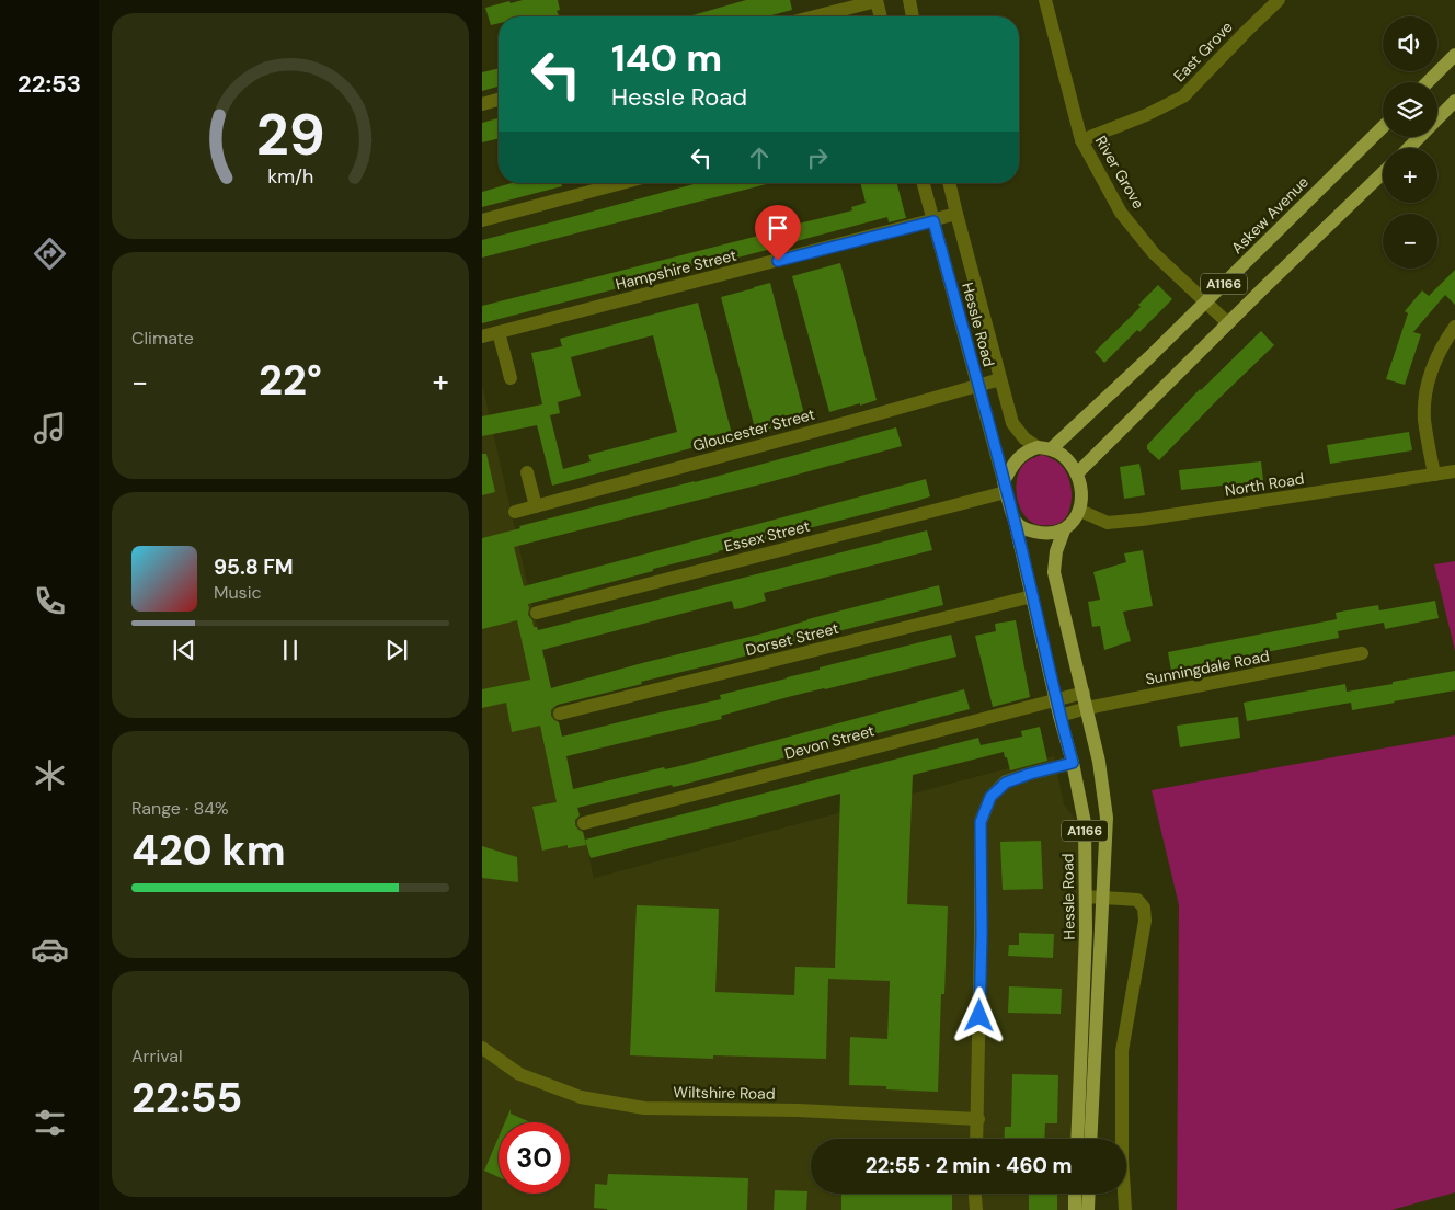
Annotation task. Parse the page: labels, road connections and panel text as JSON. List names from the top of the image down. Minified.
{"streets":{"main road":["Askew Avenue","A1166","Hessle Road"],"street":["East Grove","River Grove","Hampshire Street","Gloucester Street","North Road","Essex Street","Dorset Street","Sunningdale Road","Devon Street","Wiltshire Road"]},"crossings":[["East Grove","River Grove"],["River Grove","Askew Avenue"],["River Grove","A1166"],["Askew Avenue","A1166"],["Askew Avenue","Hessle Road"],["Askew Avenue","North Road"],["Askew Avenue","Essex Street"],["Hampshire Street","Hessle Road"],["A1166","Hessle Road"],["A1166","North Road"],["A1166","Essex Street"],["Hessle Road","Gloucester Street"],["Hessle Road","North Road"],["Hessle Road","Essex Street"],["Hessle Road","Dorset Street"],["Hessle Road","Sunningdale Road"],["Hessle Road","Devon Street"],["North Road","Essex Street"]],"page":{"tabs":"22:53","map_buttons":["+","−"],"turn":["140 m","Hessle Road"],"tile":["Climate",["Range · 84%","420 km"],["Arrival","22:55"]],"heat":["−","22°","+"],"song":["95.8 FM","Music"],"limit":"30","trip":"22:55 · 2 min · 460 m","gauge":["29","km/h"]}}
